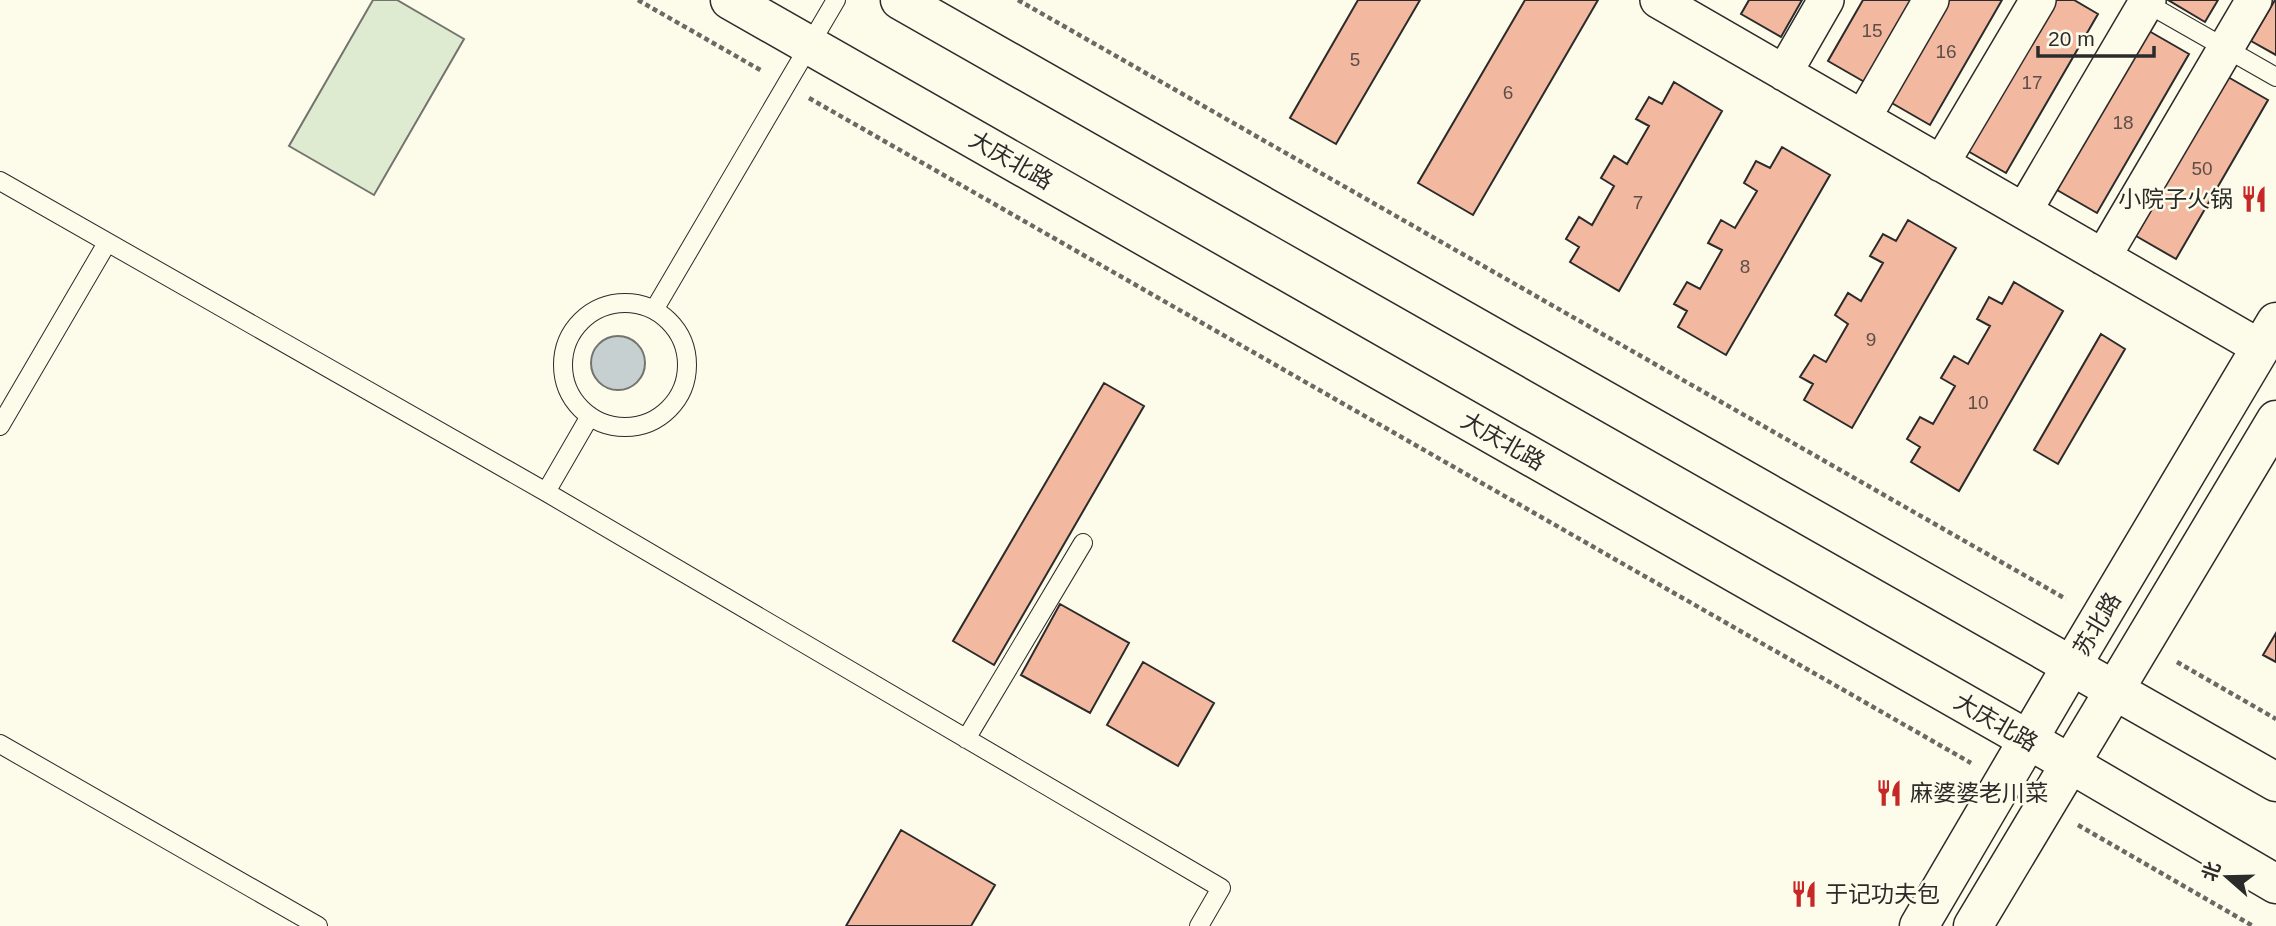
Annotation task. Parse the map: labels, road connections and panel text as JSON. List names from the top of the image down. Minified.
{"streets":{"main road":["大庆北路","苏北路"]},"crossings":[["大庆北路","苏北路"]],"places":{"restaurant":["小院子火锅","麻婆婆老川菜","于记功夫包"]},"house_numbers":["15","16","5","17","6","18","50","7","8","9","10"],"scale_bar":"20 m","north":"left"}
